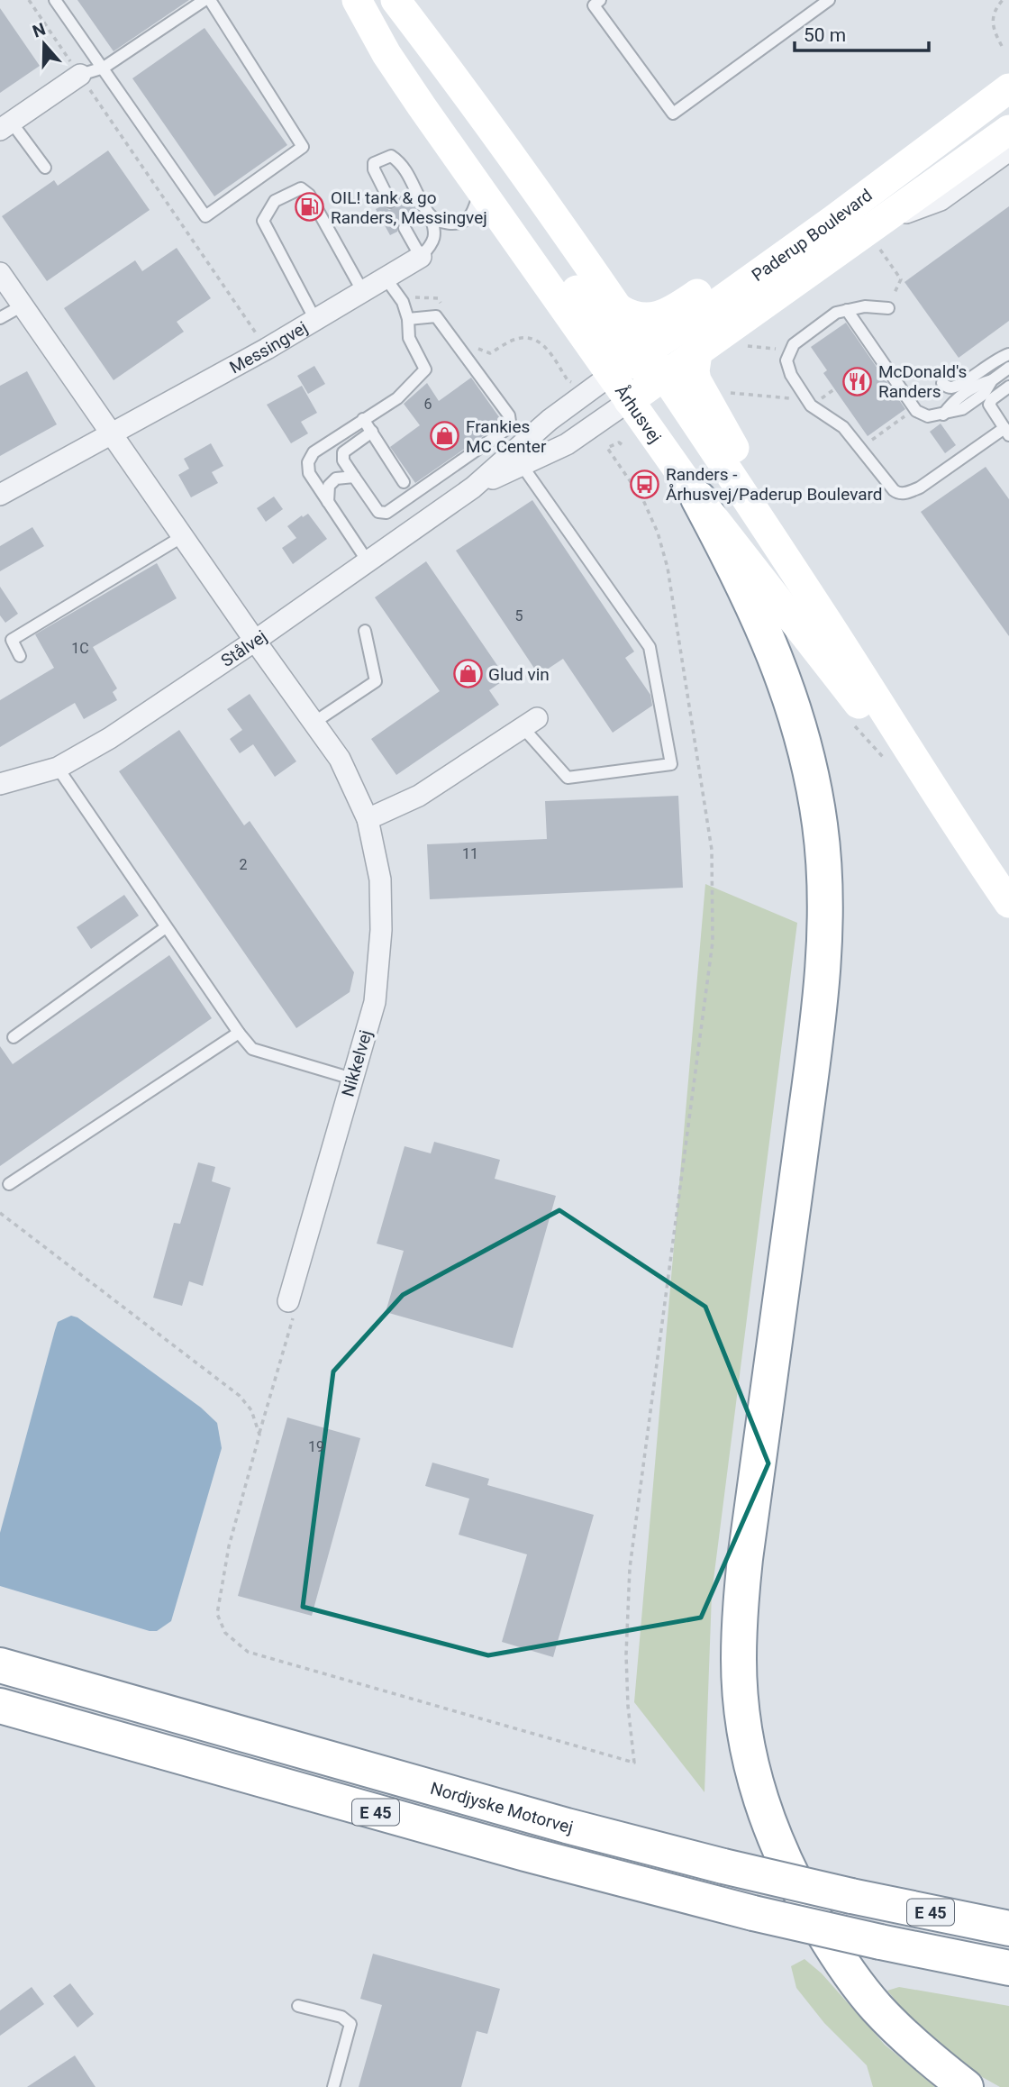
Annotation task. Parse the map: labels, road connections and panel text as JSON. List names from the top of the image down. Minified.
{"streets":{"highway":["Nordjyske Motorvej","E 45"],"main road":["Paderup Boulevard","Århusvej"],"street":["Messingvej","Stålvej","Nikkelvej"]},"crossings":[["Paderup Boulevard","Århusvej"],["Paderup Boulevard","Stålvej"],["Århusvej","Stålvej"],["Stålvej","Nikkelvej"]],"places":{"fuel station":["OIL! tank & go Randers, Messingvej"],"restaurant":["McDonald's Randers"],"shop":["Frankies MC Center","Glud vin"],"bus stop":["Randers - Århusvej/Paderup Boulevard"]},"house_numbers":["6","5","1C","11","2","19"],"scale_bar":"50 m","north":"top"}
